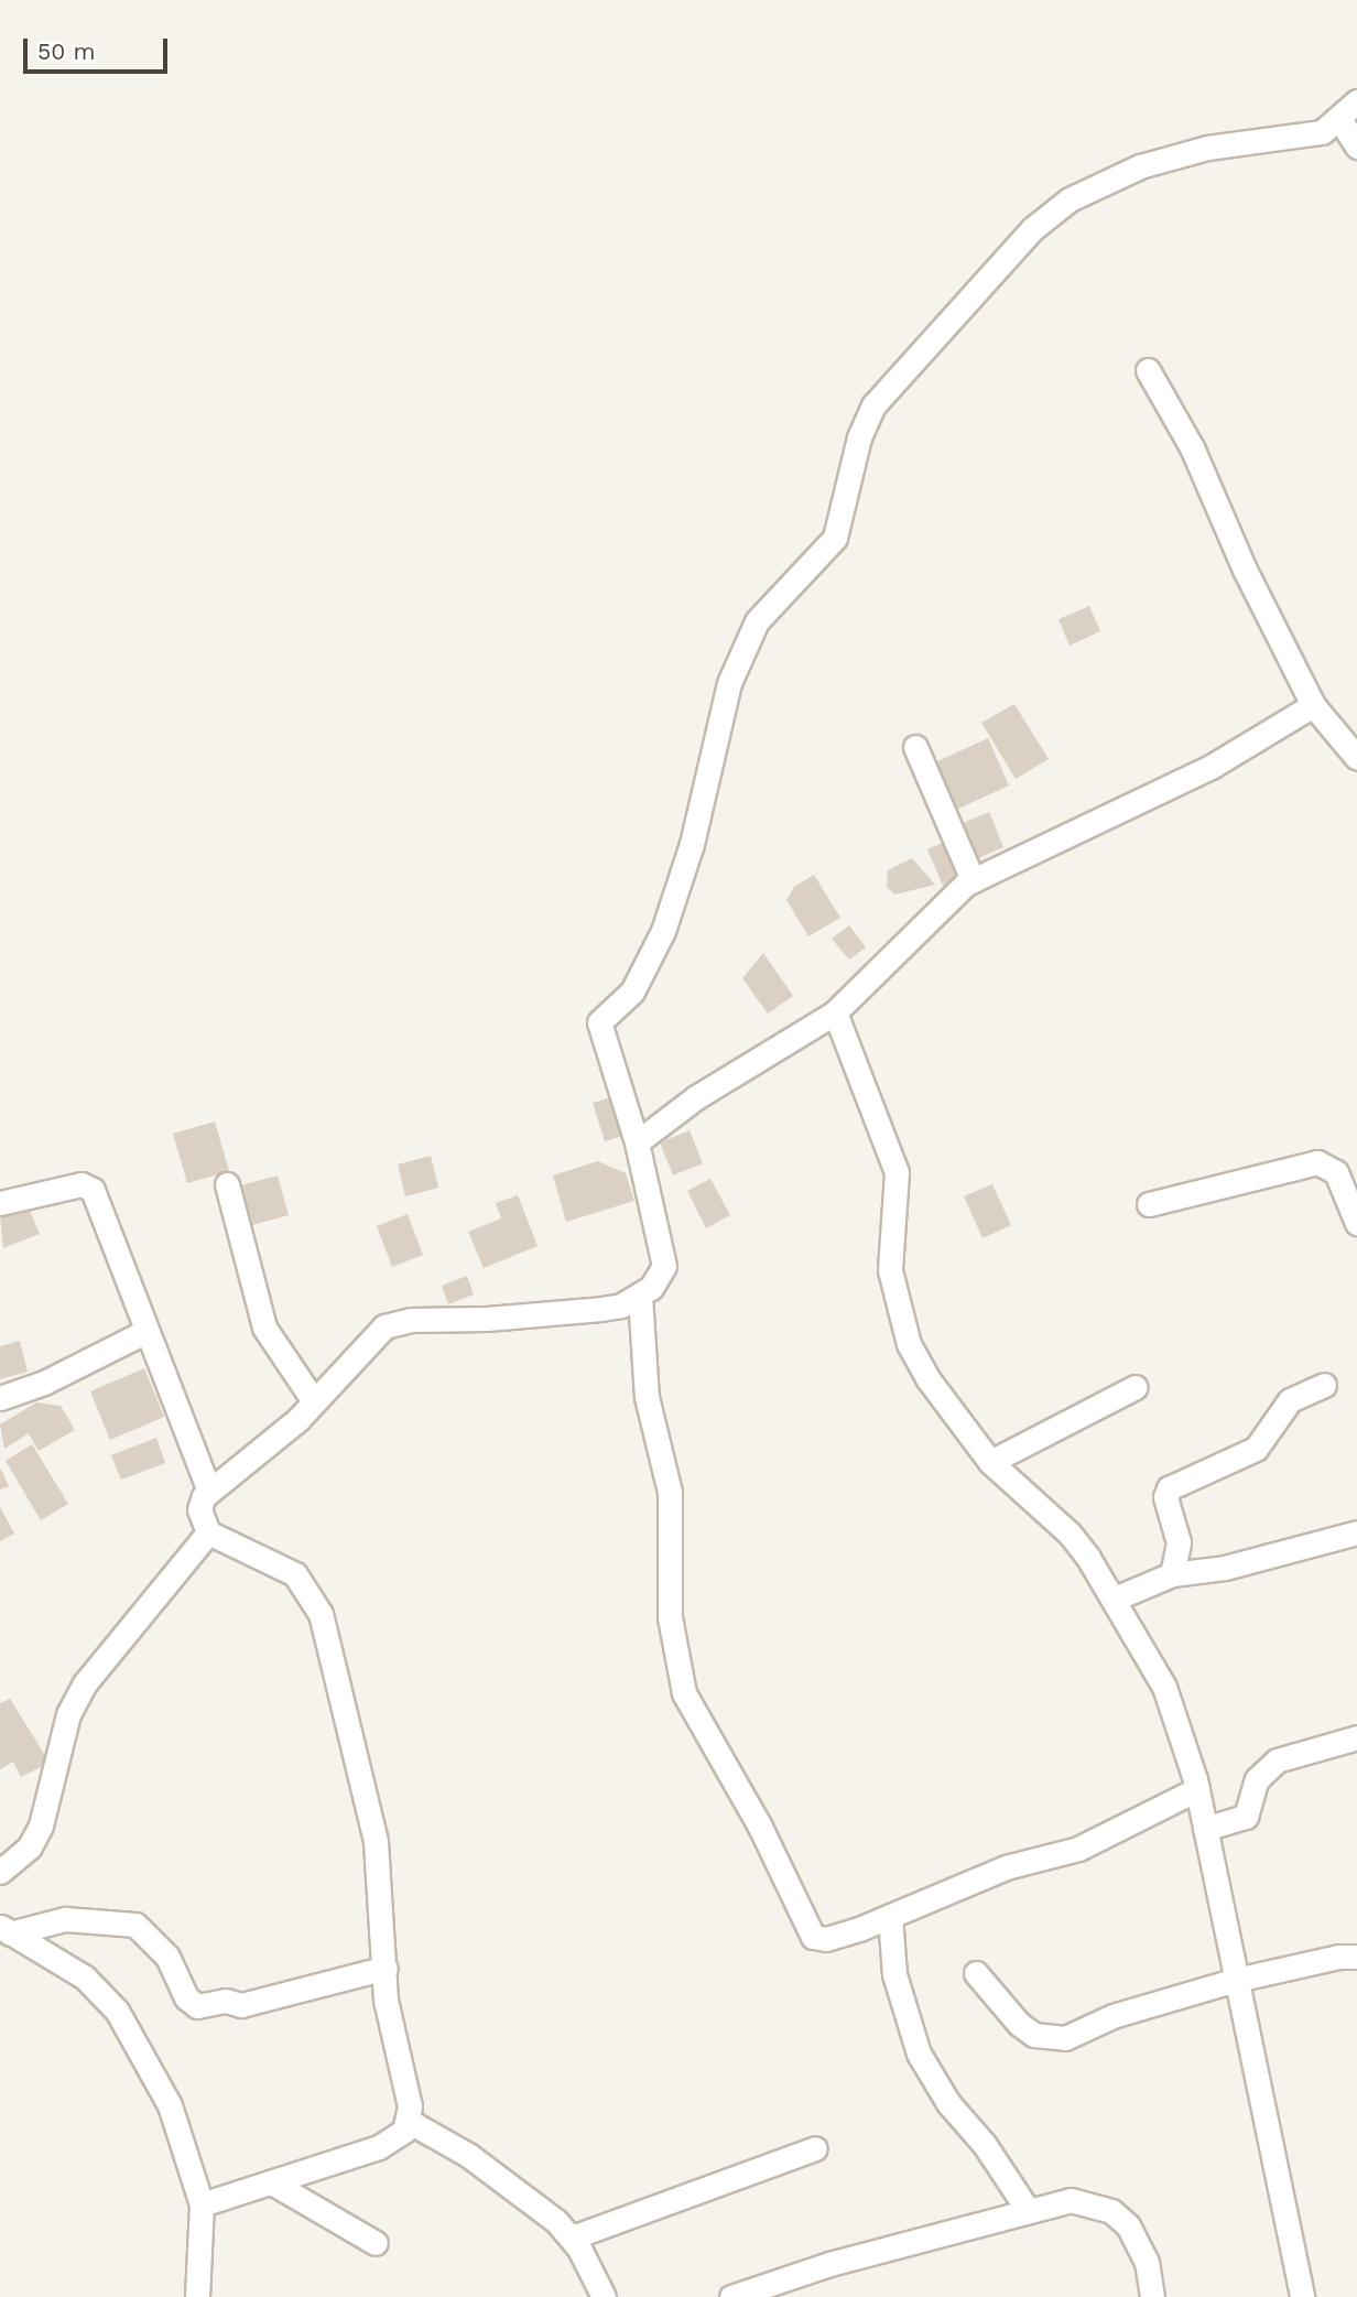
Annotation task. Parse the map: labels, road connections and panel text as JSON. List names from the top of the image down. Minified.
{"scale_bar":"50 m"}
